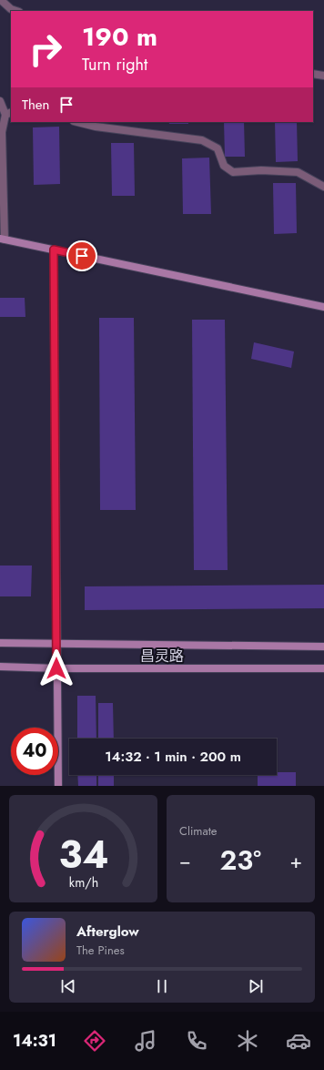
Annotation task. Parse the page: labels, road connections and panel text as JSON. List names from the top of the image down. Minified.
{"streets":{"street":["昌灵路"]},"page":{"turn":["190 m","Turn right"],"then":"Then","limit":"40","trip":"14:32 · 1 min · 200 m","tile":"Climate","heat":["−","23°","+"],"song":["Afterglow","The Pines"],"tabs":"14:31","gauge":["34","km/h"]}}
